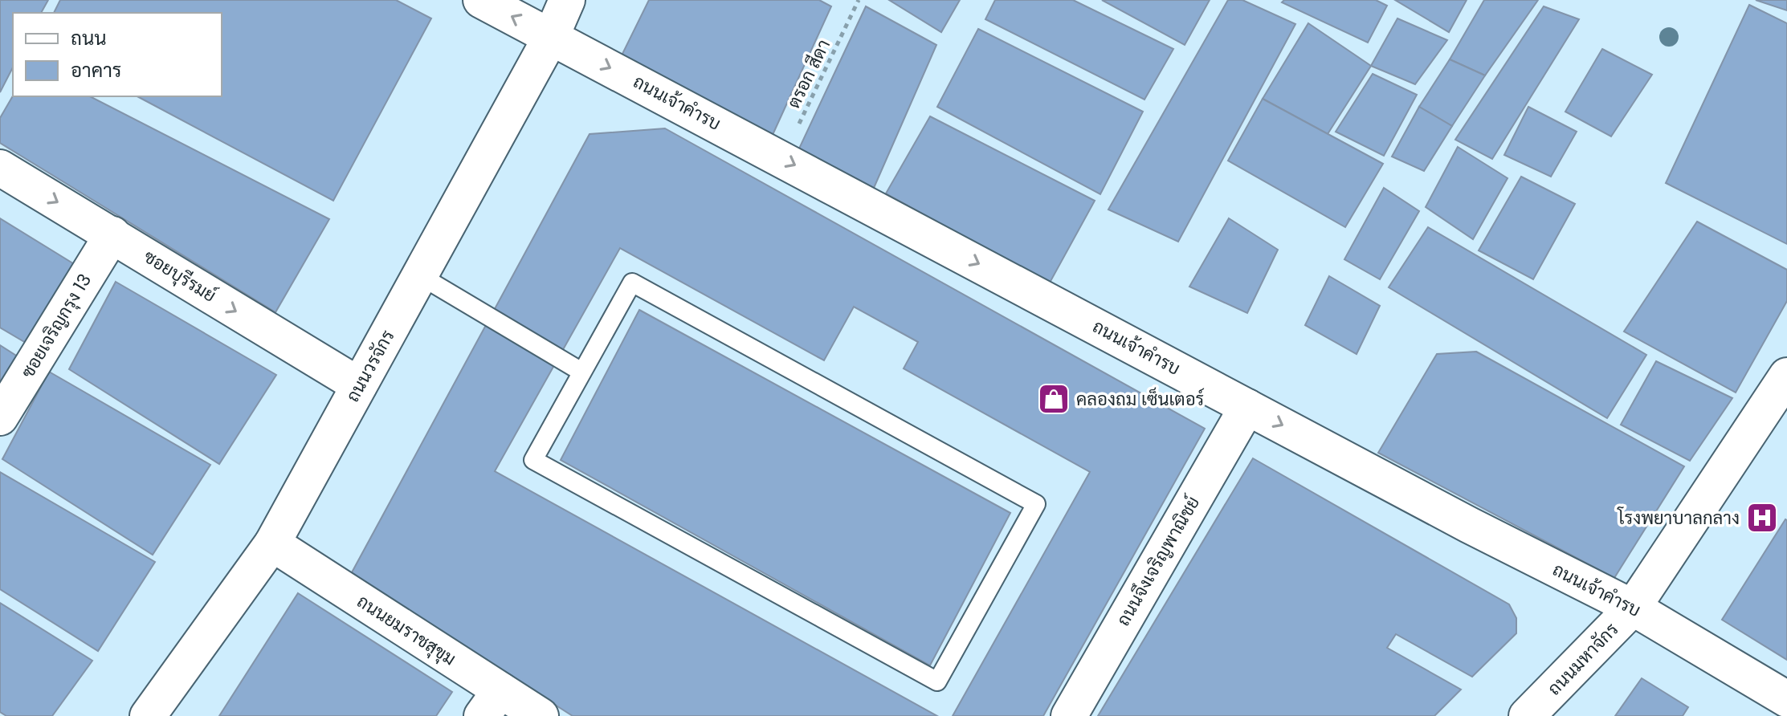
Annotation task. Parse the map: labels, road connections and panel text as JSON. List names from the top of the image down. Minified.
{"streets":{"street":["ถนนเจ้าคำรบ","ซอยบุรีรมย์","ซอยเจริญกรุง 13","ถนนวรจักร","ถนนจึงเจริญพาณิชย์","ถนนยมราชสุขุม","ถนนมหาจักร"],"path":["ตรอก สีดา"]},"crossings":[["ตรอก สีดา","ถนนเจ้าคำรบ"],["ถนนเจ้าคำรบ","ถนนวรจักร"],["ถนนเจ้าคำรบ","ถนนจึงเจริญพาณิชย์"],["ถนนเจ้าคำรบ","ถนนมหาจักร"],["ซอยบุรีรมย์","ซอยเจริญกรุง 13"],["ซอยบุรีรมย์","ถนนวรจักร"],["ถนนวรจักร","ถนนยมราชสุขุม"]],"one_way":["ถนนเจ้าคำรบ","ซอยบุรีรมย์"],"places":{"shop":["คลองถม เซ็นเตอร์"],"hospital":["โรงพยาบาลกลาง"]},"legend":["ถนน","อาคาร"]}
